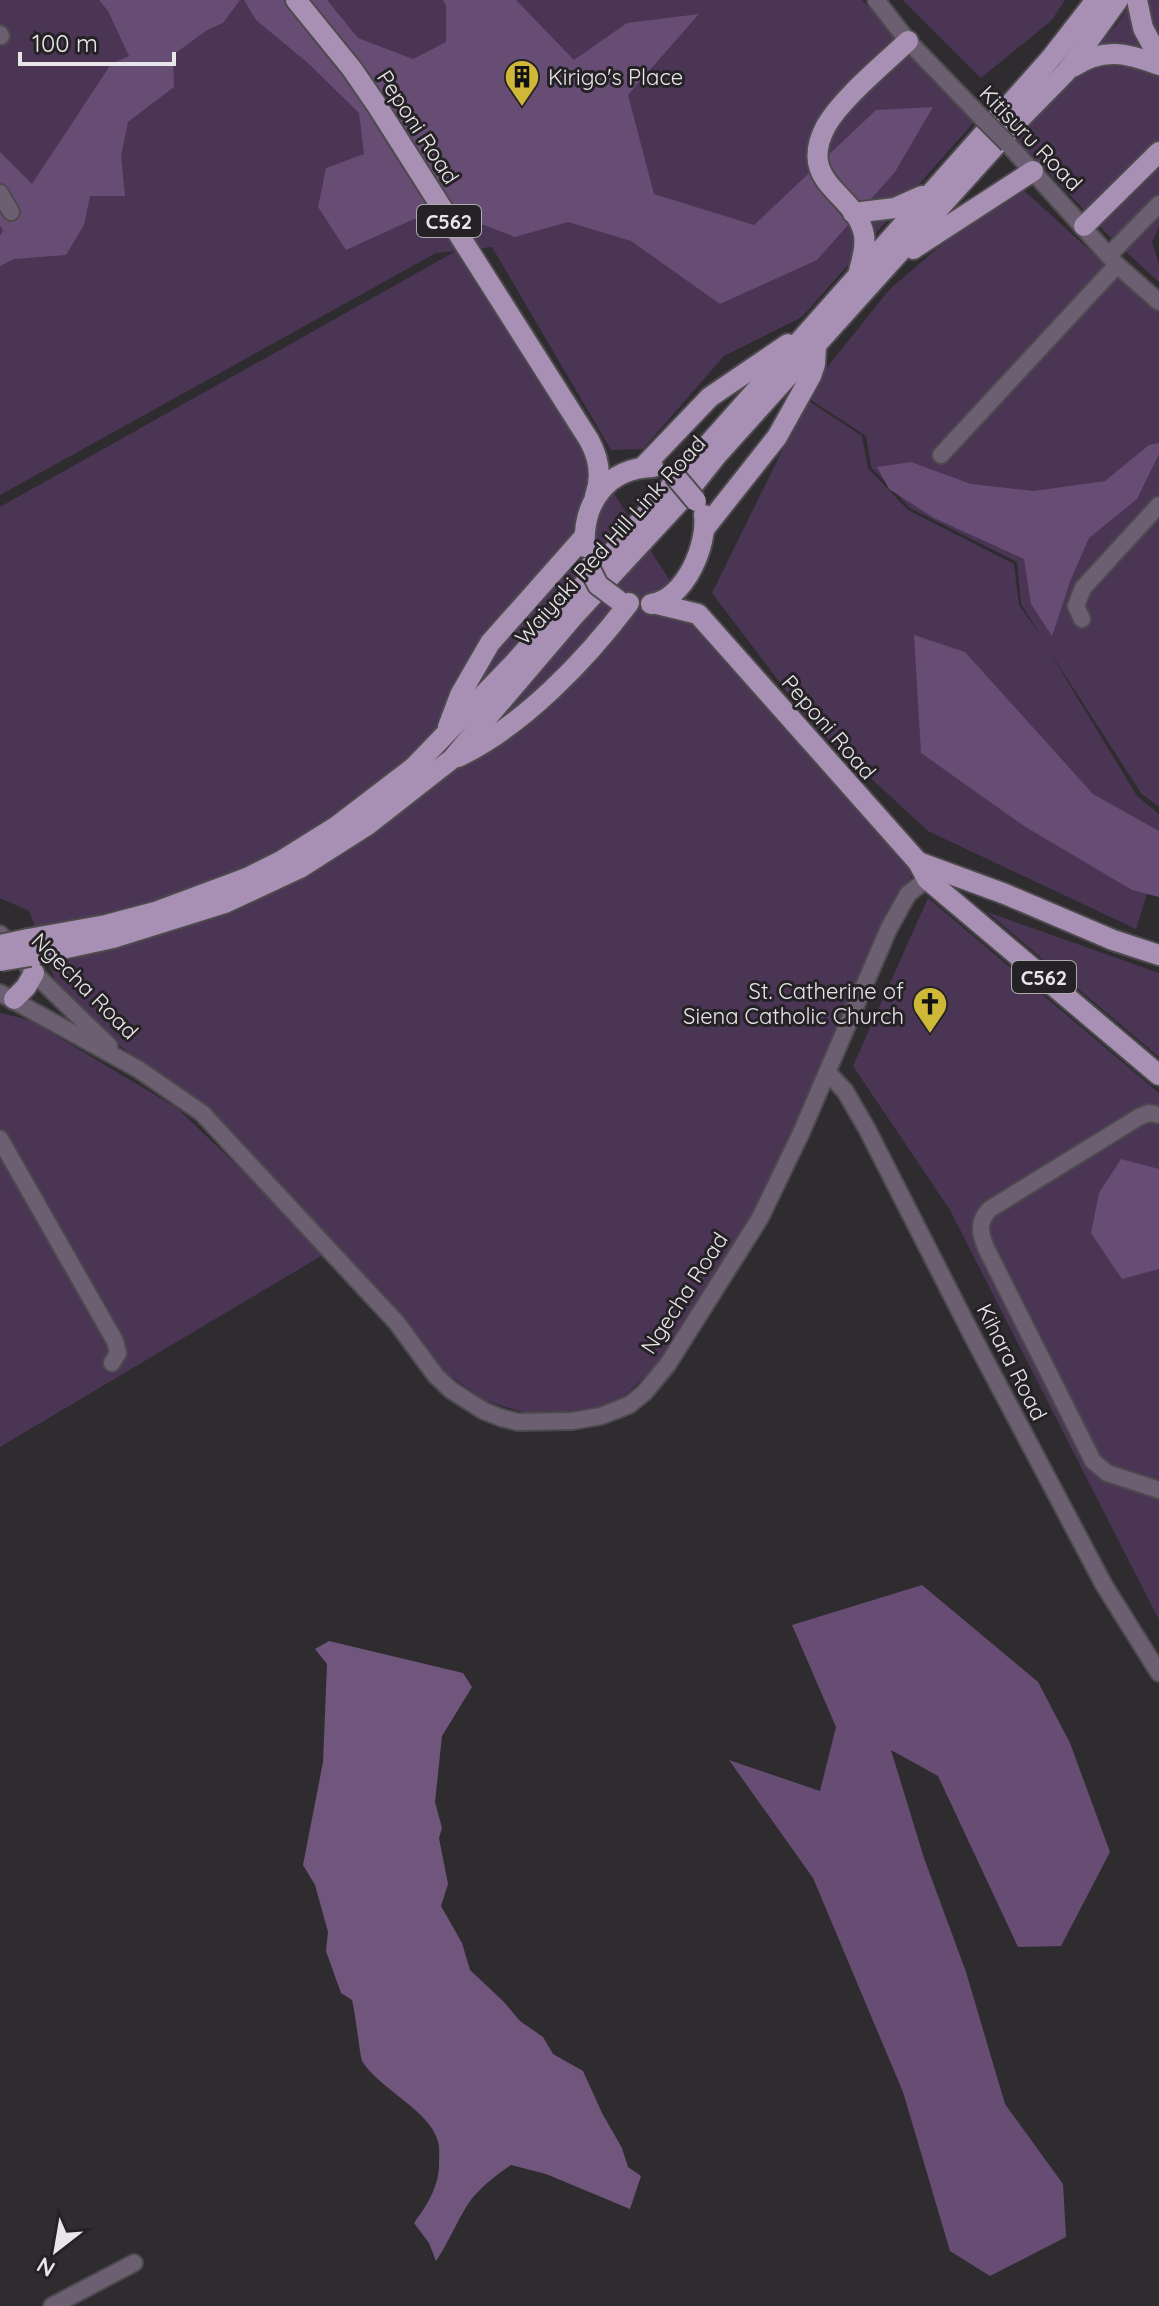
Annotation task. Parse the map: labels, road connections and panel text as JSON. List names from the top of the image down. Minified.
{"streets":{"main road":["Peponi Road","C562","Waiyaki Red Hill Link Road"],"street":["Kitisuru Road","Ngecha Road","Kihara Road"]},"crossings":[["Peponi Road","C562"],["Peponi Road","Ngecha Road"],["C562","Ngecha Road"],["Waiyaki Red Hill Link Road","Ngecha Road"],["Ngecha Road","Kihara Road"]],"places":{"building":["Kirigo's Place"],"church":["St. Catherine of Siena Catholic Church"]},"scale_bar":"100 m","north":"bottom left"}
